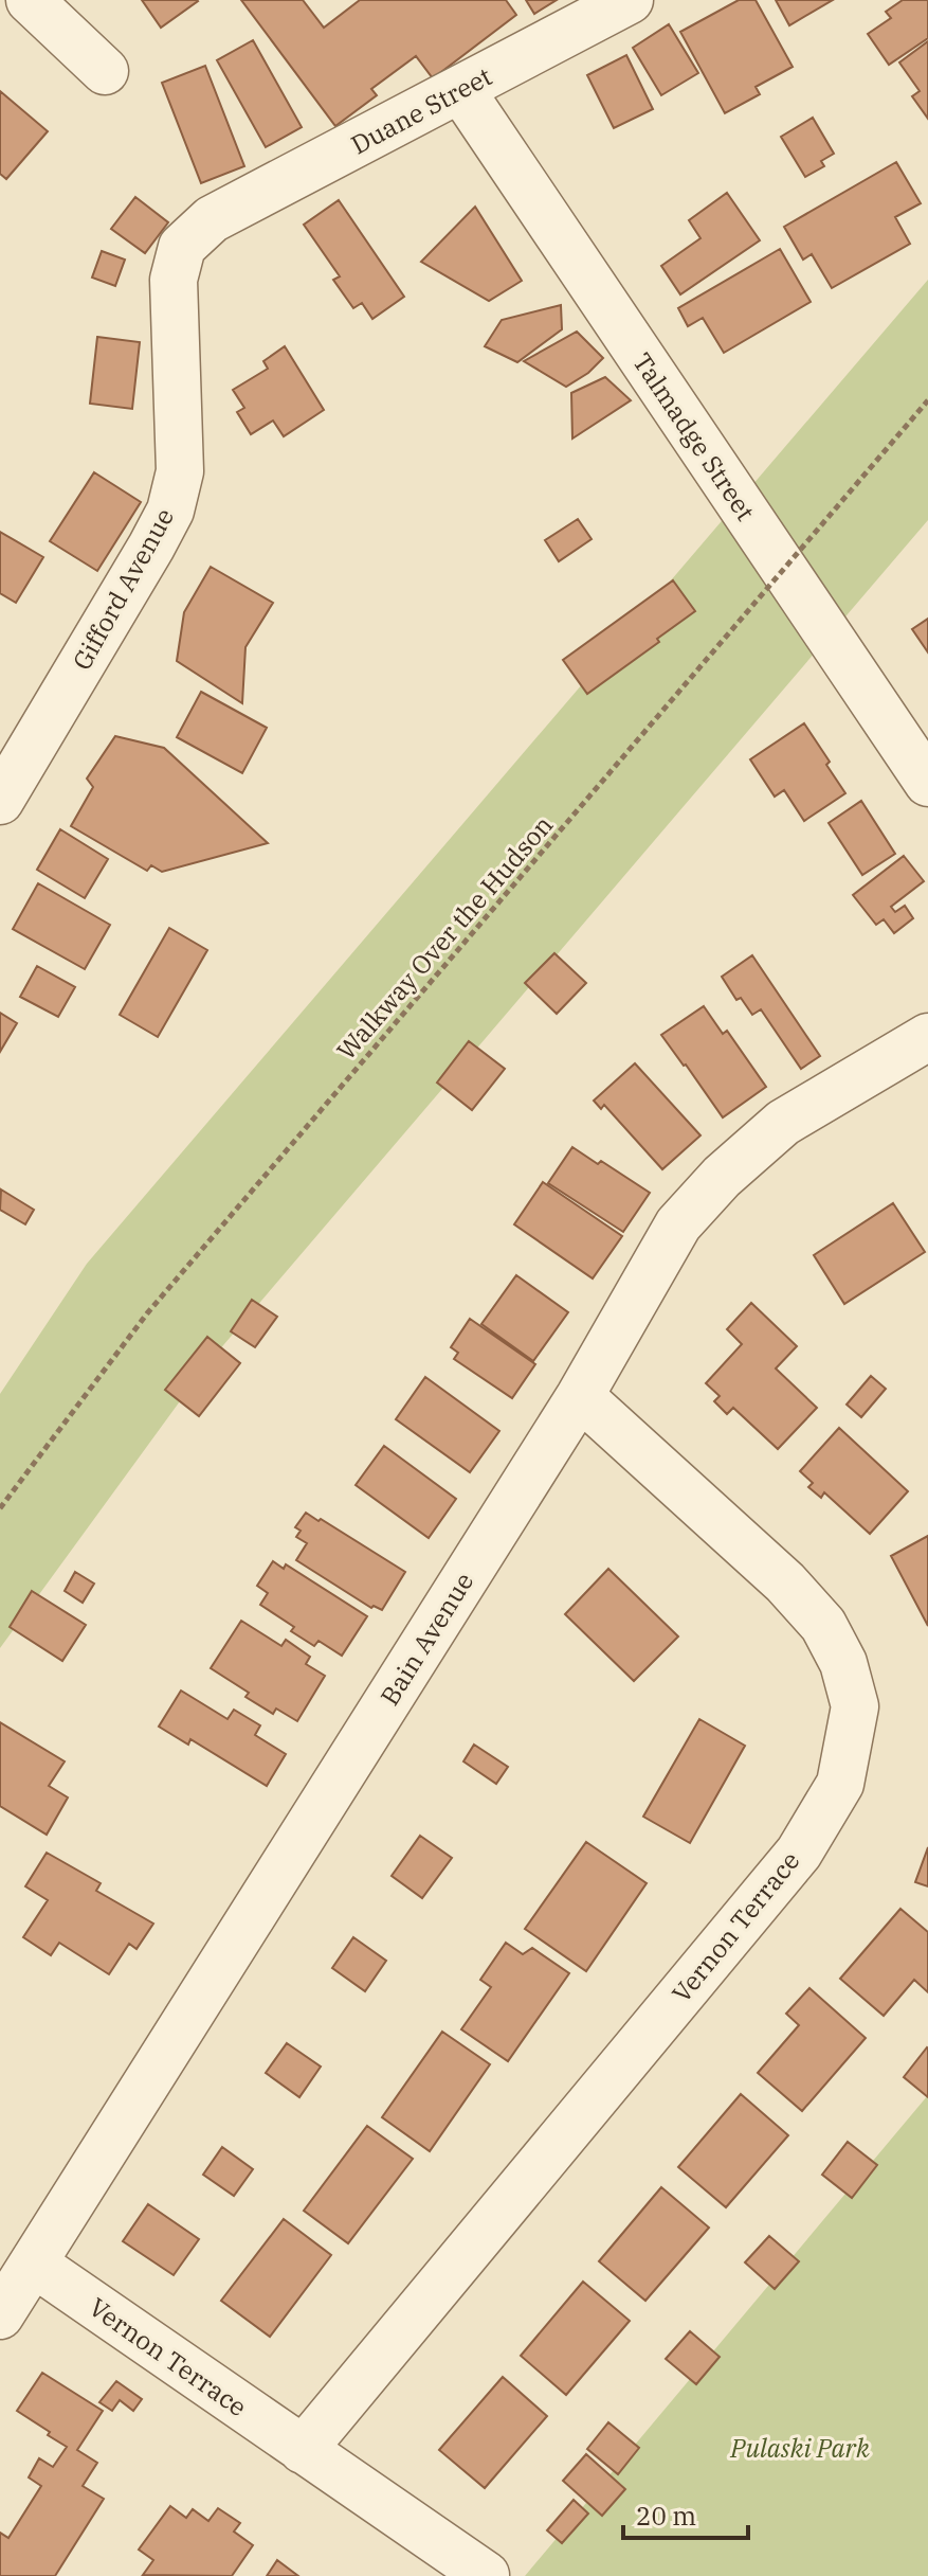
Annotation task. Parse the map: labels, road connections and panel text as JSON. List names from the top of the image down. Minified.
{"streets":{"street":["Duane Street","Talmadge Street","Gifford Avenue","Bain Avenue","Vernon Terrace"],"path":["Walkway Over the Hudson"]},"crossings":[["Duane Street","Talmadge Street"],["Duane Street","Gifford Avenue"],["Bain Avenue","Vernon Terrace"]],"parks":["Pulaski Park"],"scale_bar":"20 m"}
